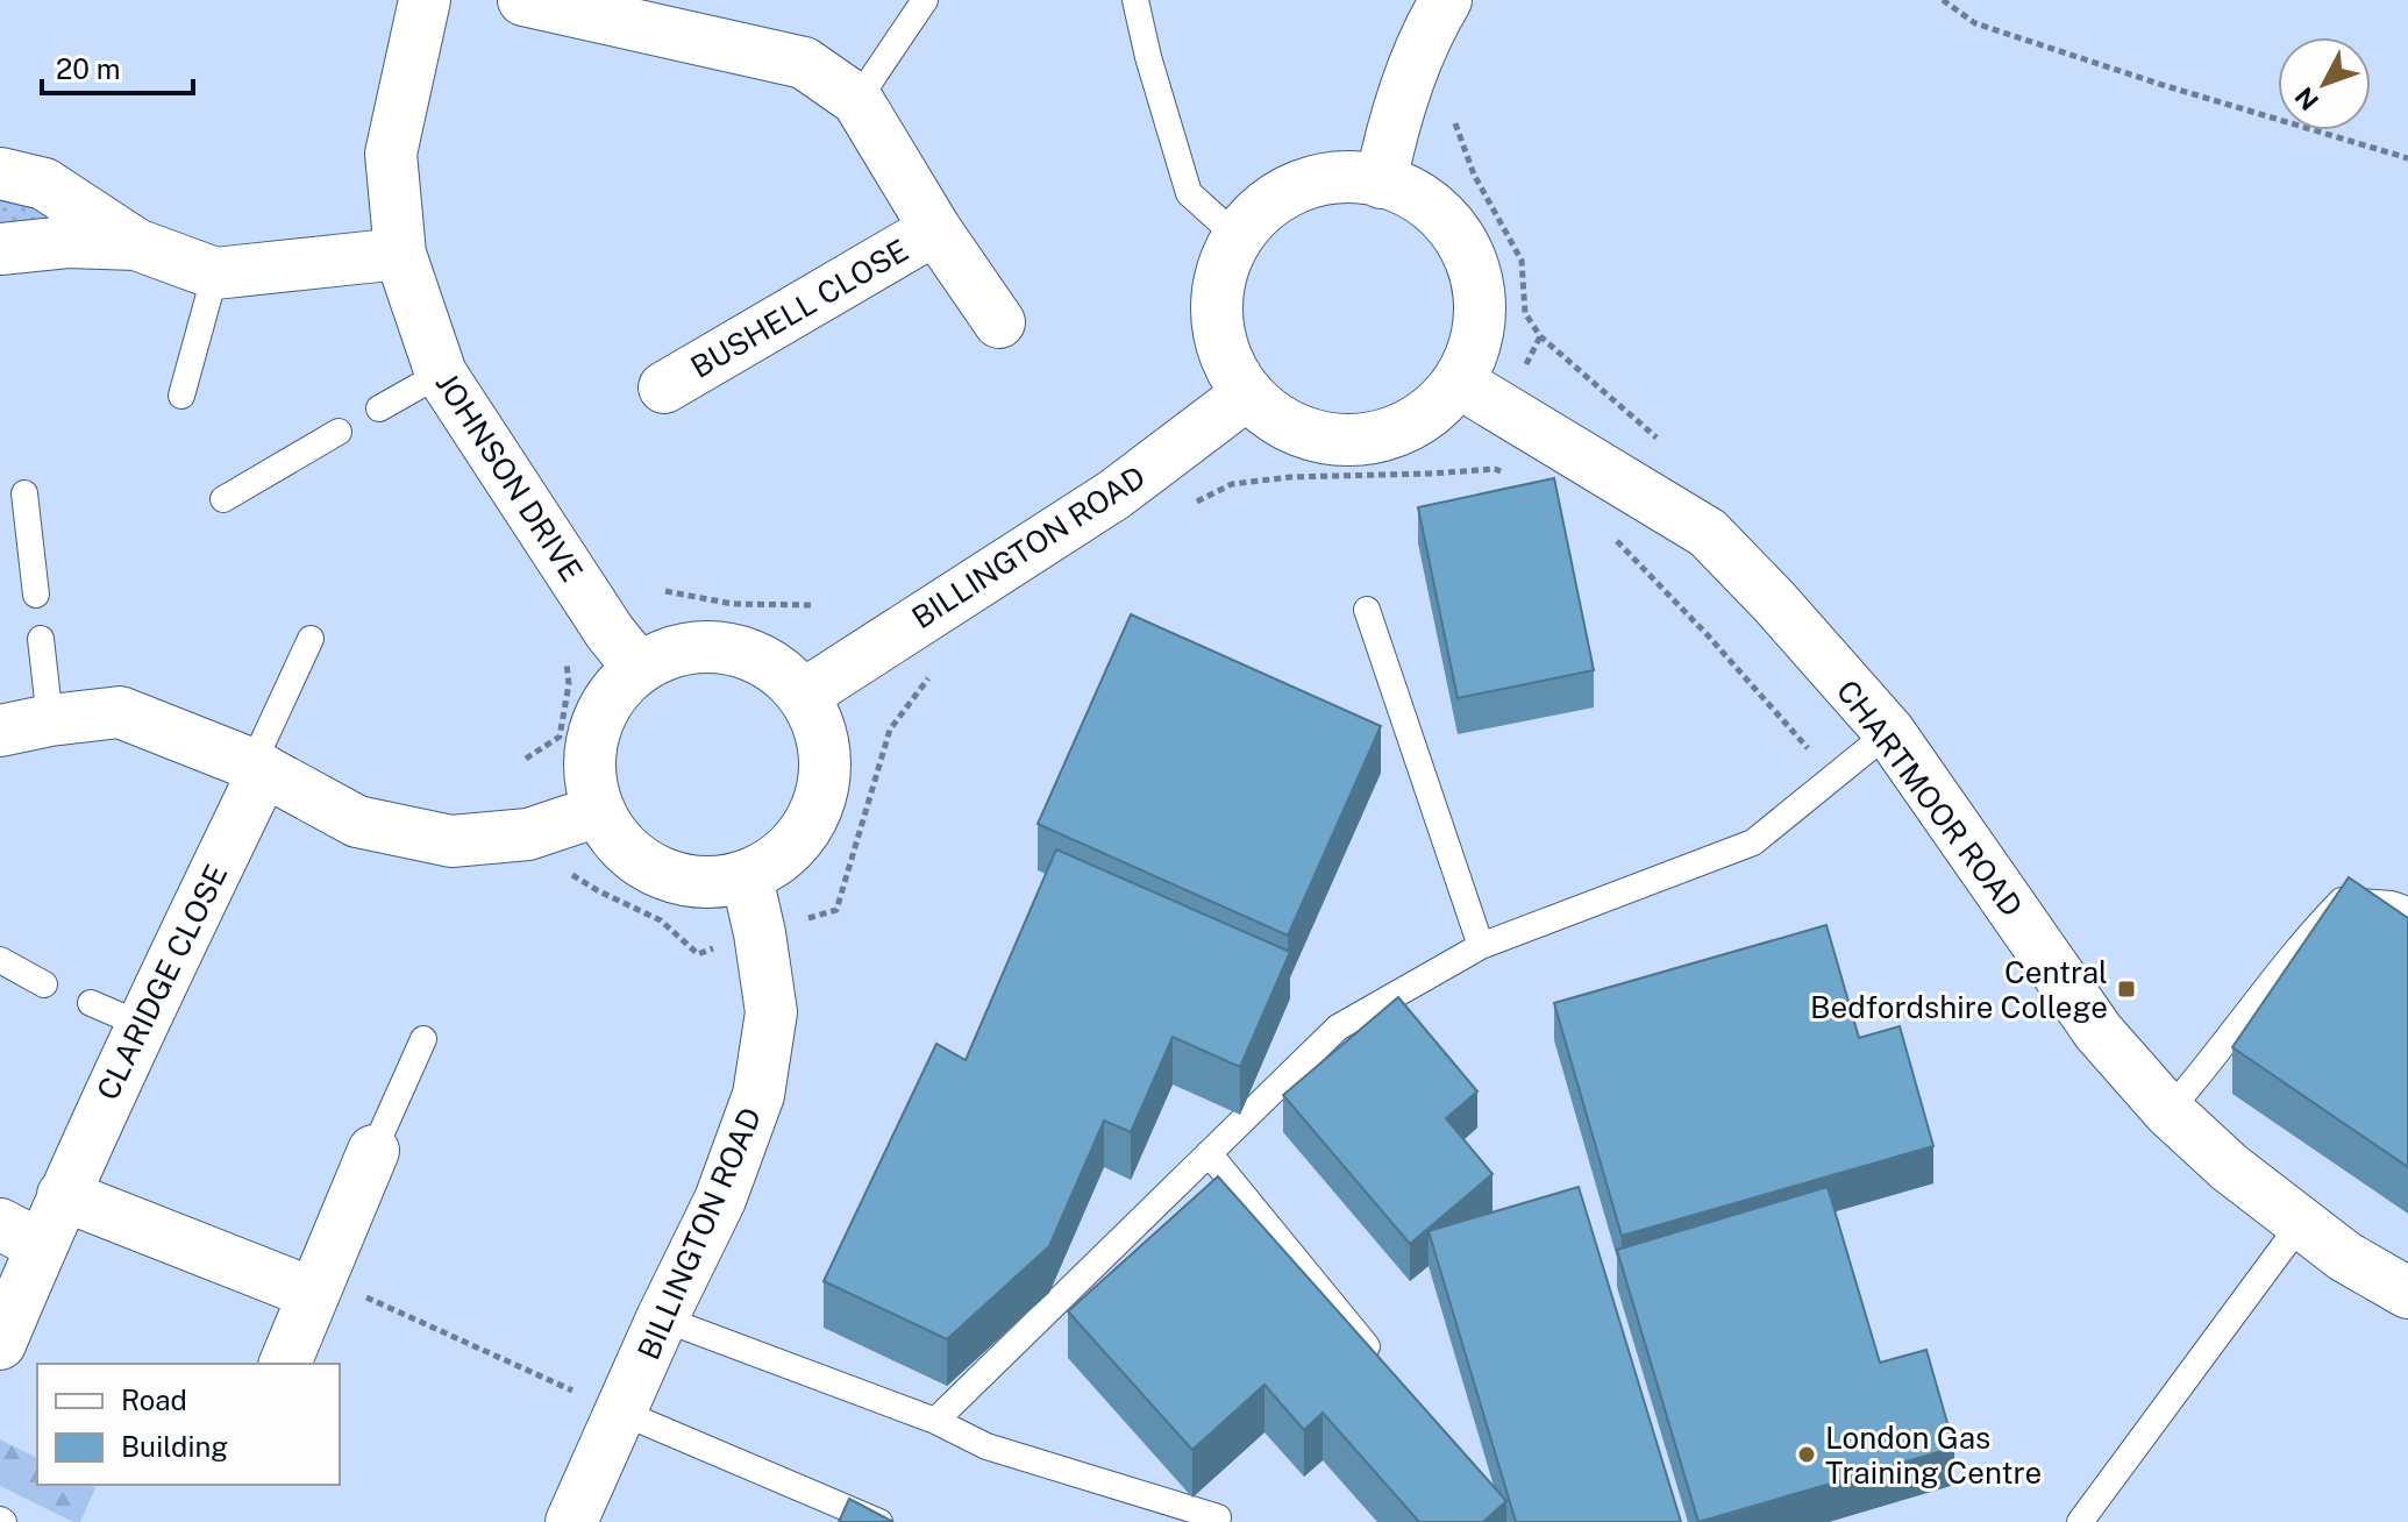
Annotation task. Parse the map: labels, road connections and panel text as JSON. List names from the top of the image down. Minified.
{"streets":{"street":["BUSHELL CLOSE","JOHNSON DRIVE","BILLINGTON ROAD","CHARTMOOR ROAD","CLARIDGE CLOSE"]},"crossings":[["JOHNSON DRIVE","BILLINGTON ROAD"],["BILLINGTON ROAD","CHARTMOOR ROAD"]],"places":{"transit":["Central Bedfordshire College"],"other":["London Gas Training Centre"]},"legend":["Road","Building"],"scale_bar":"20 m","north":"bottom left"}
